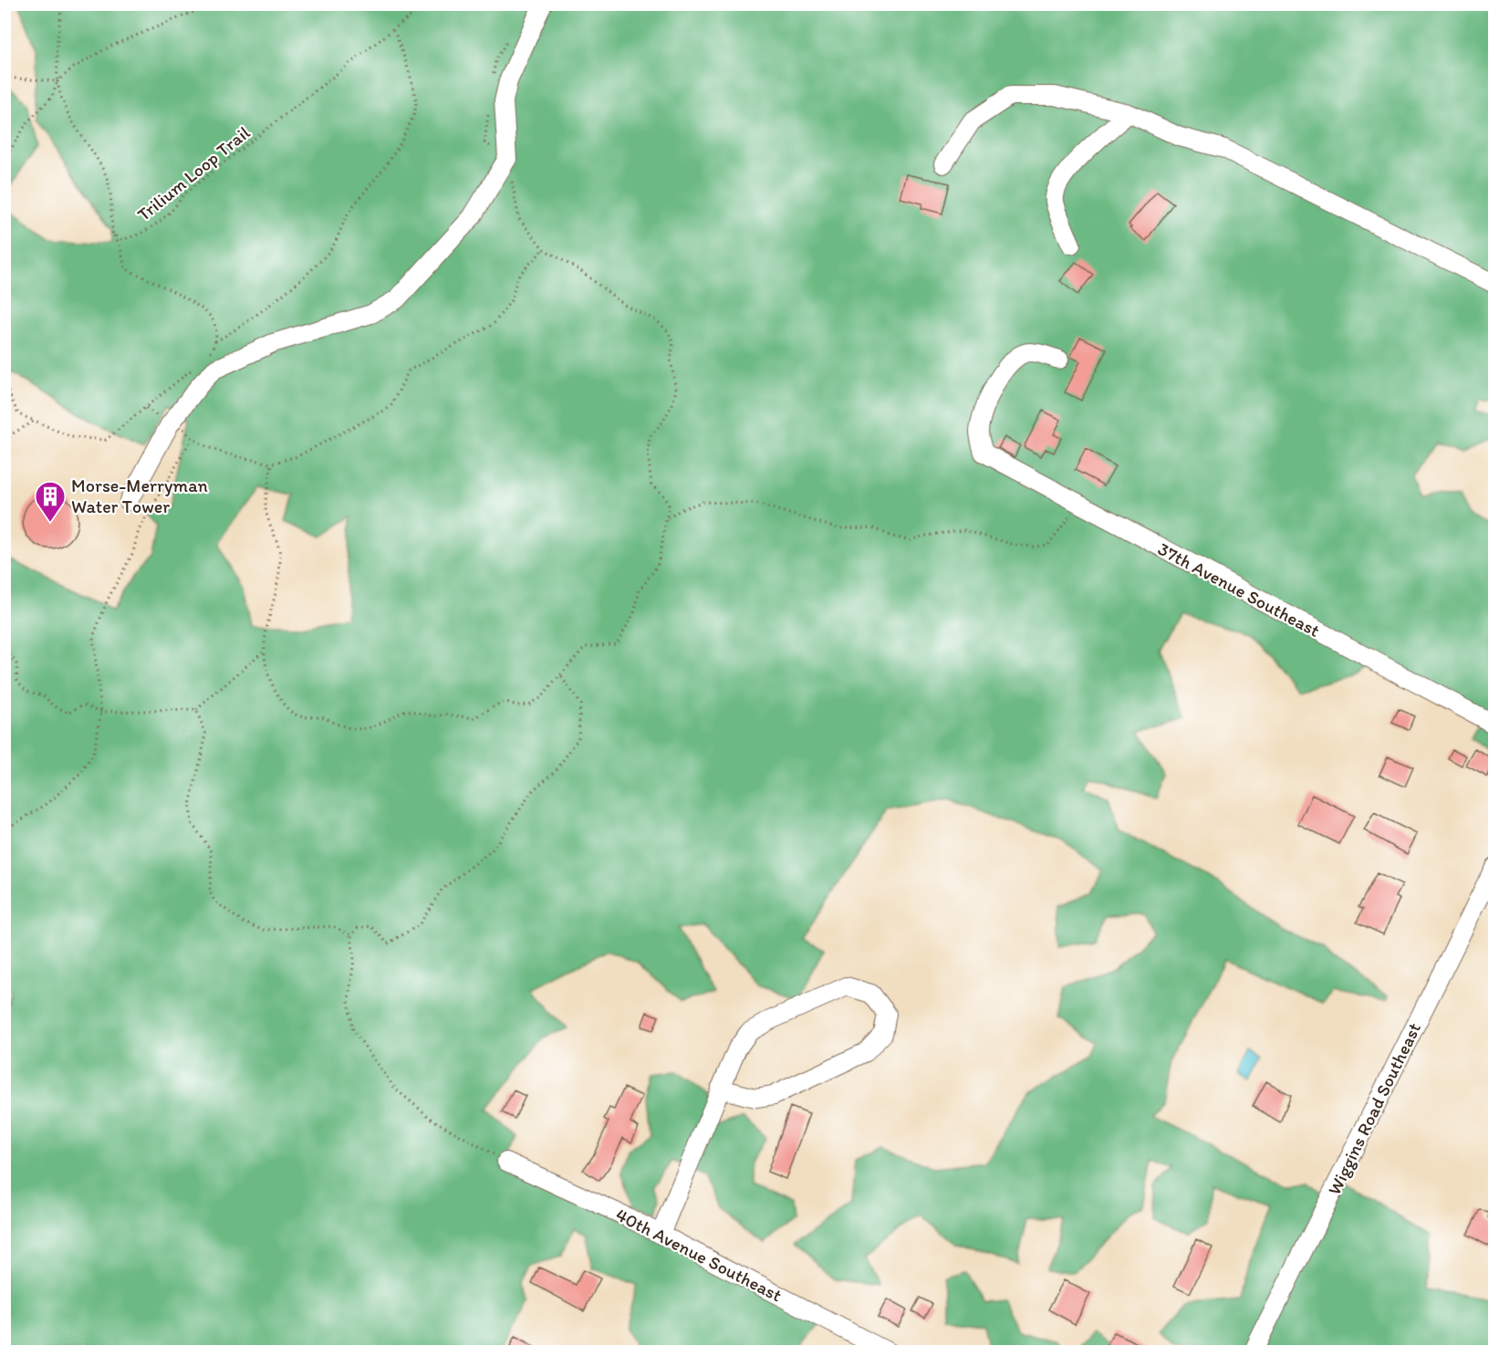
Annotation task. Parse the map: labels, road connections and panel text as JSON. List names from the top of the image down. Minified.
{"streets":{"street":["37th Avenue Southeast","Wiggins Road Southeast","40th Avenue Southeast"],"path":["Trilium Loop Trail"]},"places":{"building":["Morse-Merryman Water Tower"]}}
